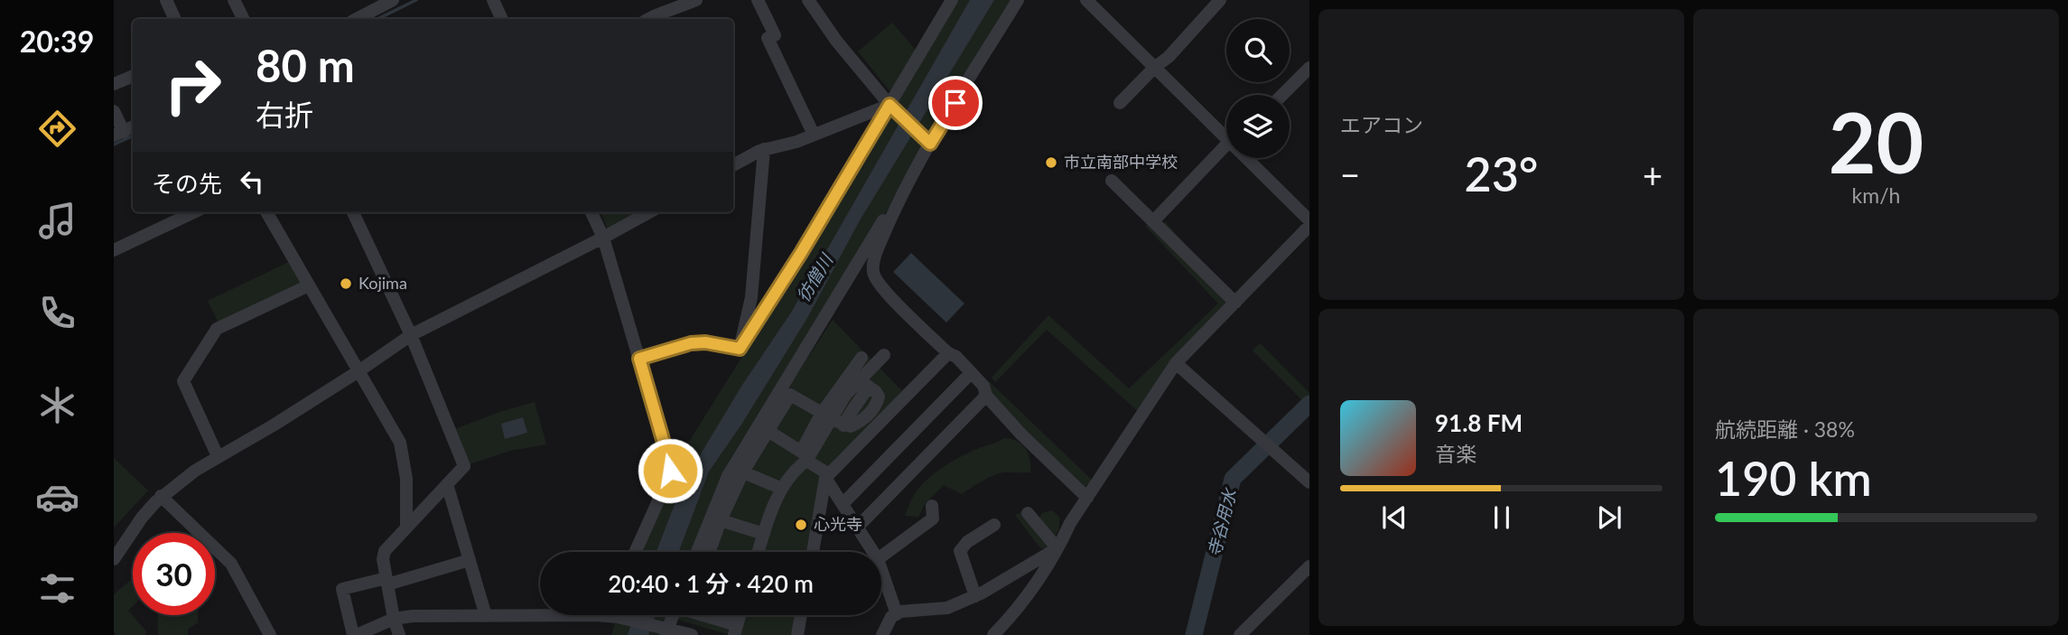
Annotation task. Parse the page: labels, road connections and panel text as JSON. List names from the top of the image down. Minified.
{"water":["彷僧川","寺谷用水"],"places":["市立南部中学校","Kojima","心光寺"],"page":{"tabs":"20:39","tile":["エアコン",["20","km/h"],["航続距離 · 38%","190 km"]],"turn":["80 m","右折"],"heat":["−","23°","+"],"then":"その先","song":["91.8 FM","音楽"],"limit":"30","trip":"20:40 · 1 分 · 420 m"}}
